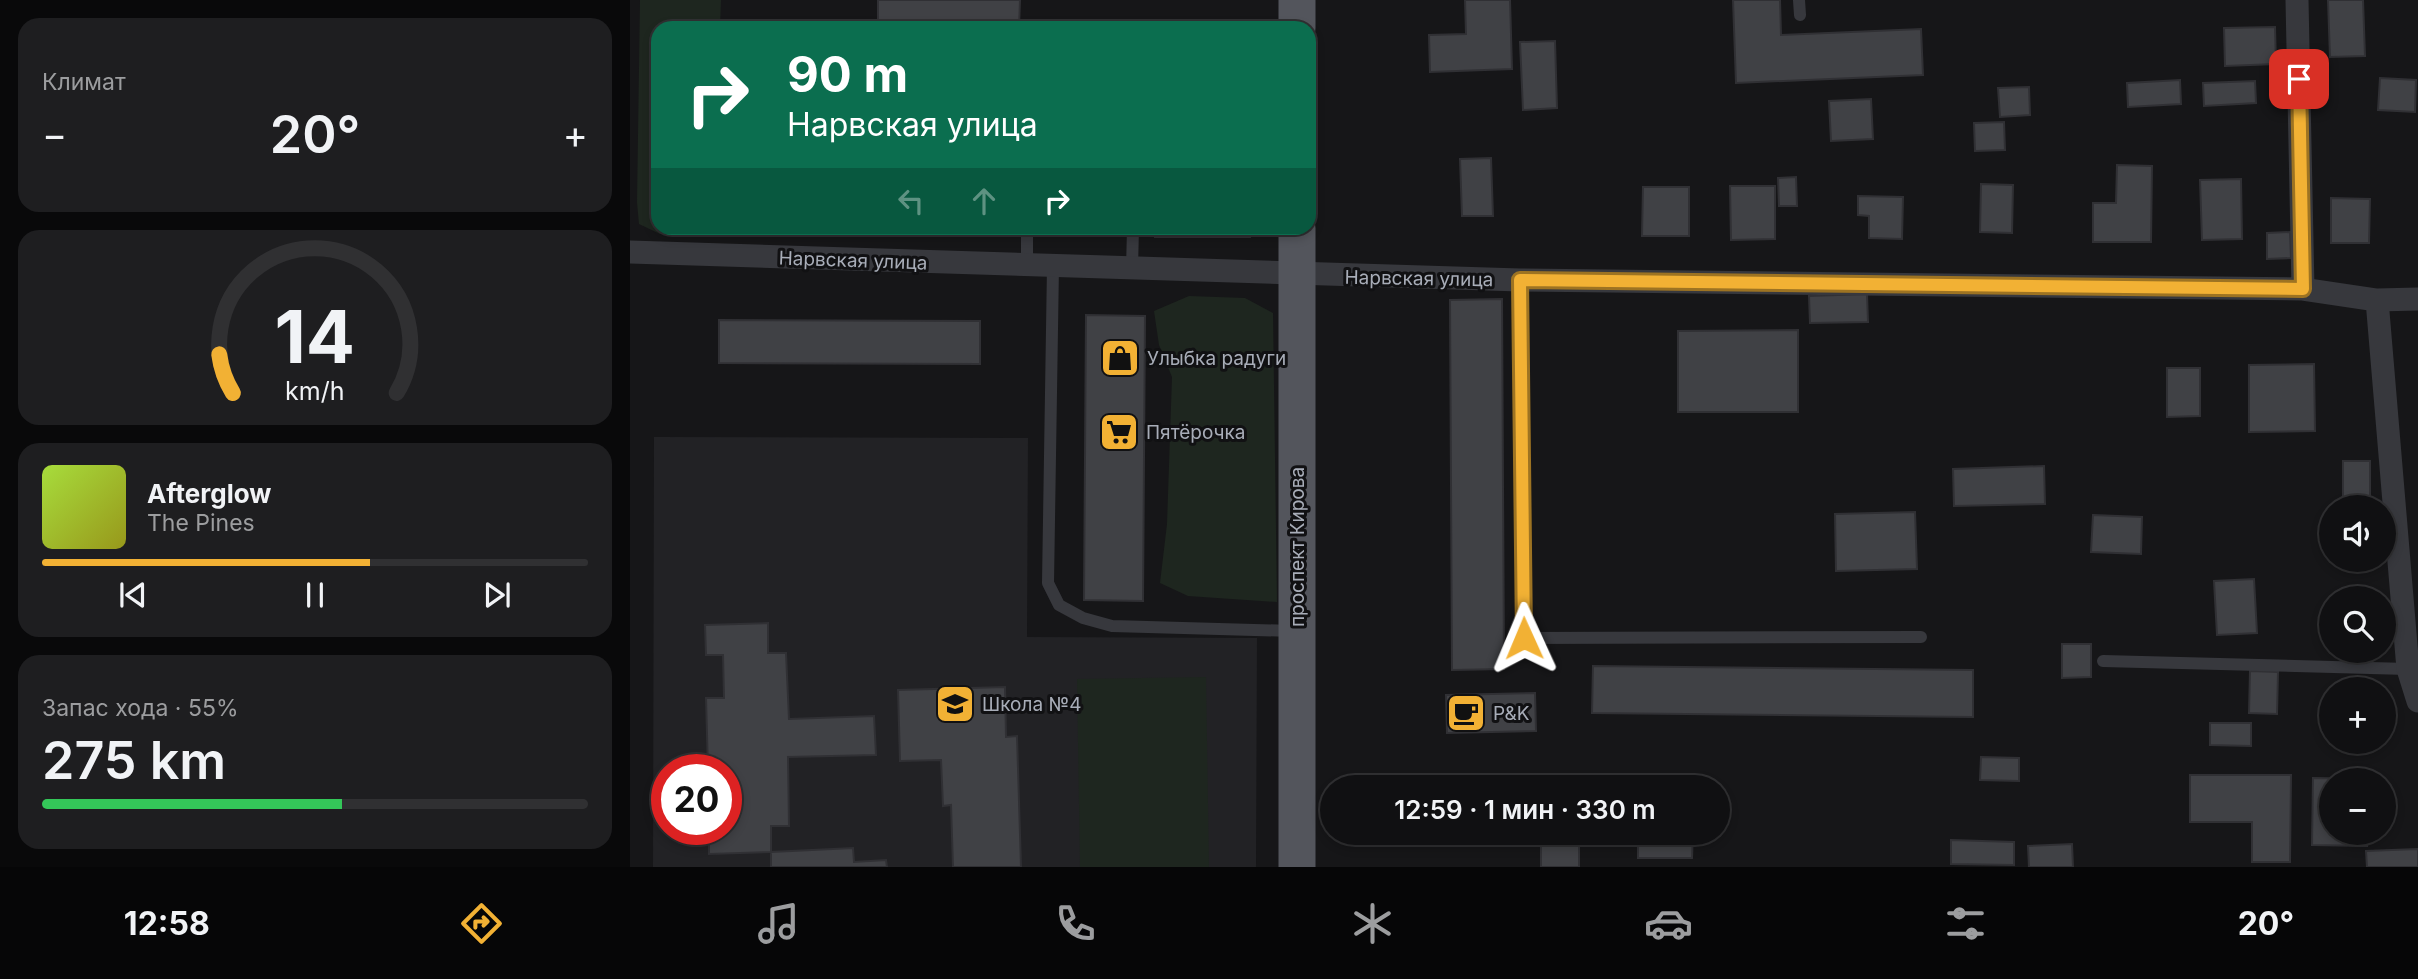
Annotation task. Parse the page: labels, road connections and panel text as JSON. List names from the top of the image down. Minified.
{"streets":{"main road":["проспект Кирова"],"street":["Нарвская улица"]},"crossings":[["Нарвская улица","проспект Кирова"]],"places":{"shop":["Улыбка радуги"],"supermarket":["Пятёрочка"],"school or university":["Школа №4"],"cafe":["P&K"]},"page":{"tile":["Климат",["Запас хода · 55%","275 km"]],"turn":["90 m","Нарвская улица"],"heat":["−","20°","+"],"song":["Afterglow","The Pines"],"map_buttons":["+","−"],"limit":"20","trip":"12:59 · 1 мин · 330 m","tabs":["12:58","20°"],"gauge":["14","km/h"]}}
